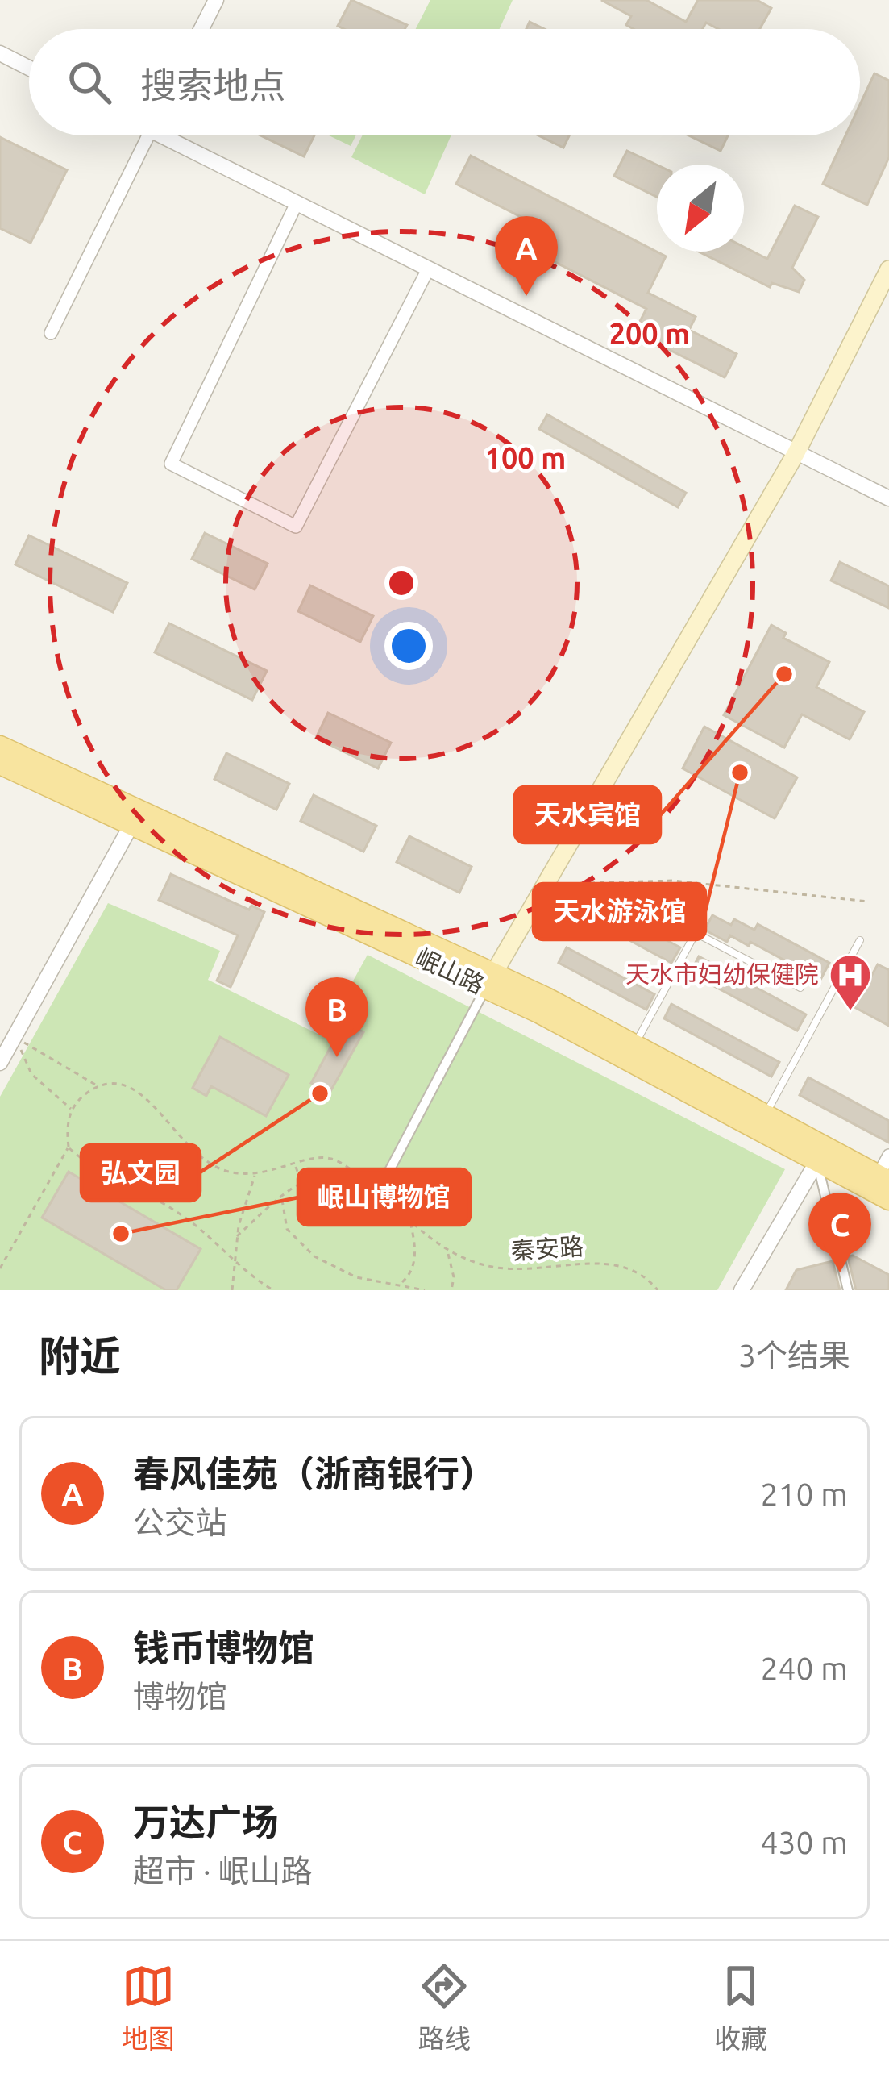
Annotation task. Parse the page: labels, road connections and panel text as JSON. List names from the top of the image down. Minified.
{"streets":{"main road":["岷山路"],"path":["秦安路"]},"places":{"other":["天水宾馆","天水游泳馆","弘文园","岷山博物馆"],"hospital":["天水市妇幼保健院"]},"north":"bottom left","page":{"search":"搜索地点","pins":["A","B","C"],"heading":["附近","3个结果"],"list":[{"mark":"A","name":"春风佳苑（浙商银行）","note":"公交站","value":"210 m"},{"mark":"B","name":"钱币博物馆","note":"博物馆","value":"240 m"},{"mark":"C","name":"万达广场","note":"超市 · 岷山路","value":"430 m"}],"nav":["地图","路线","收藏"]},"rings":["200 m","100 m"]}
